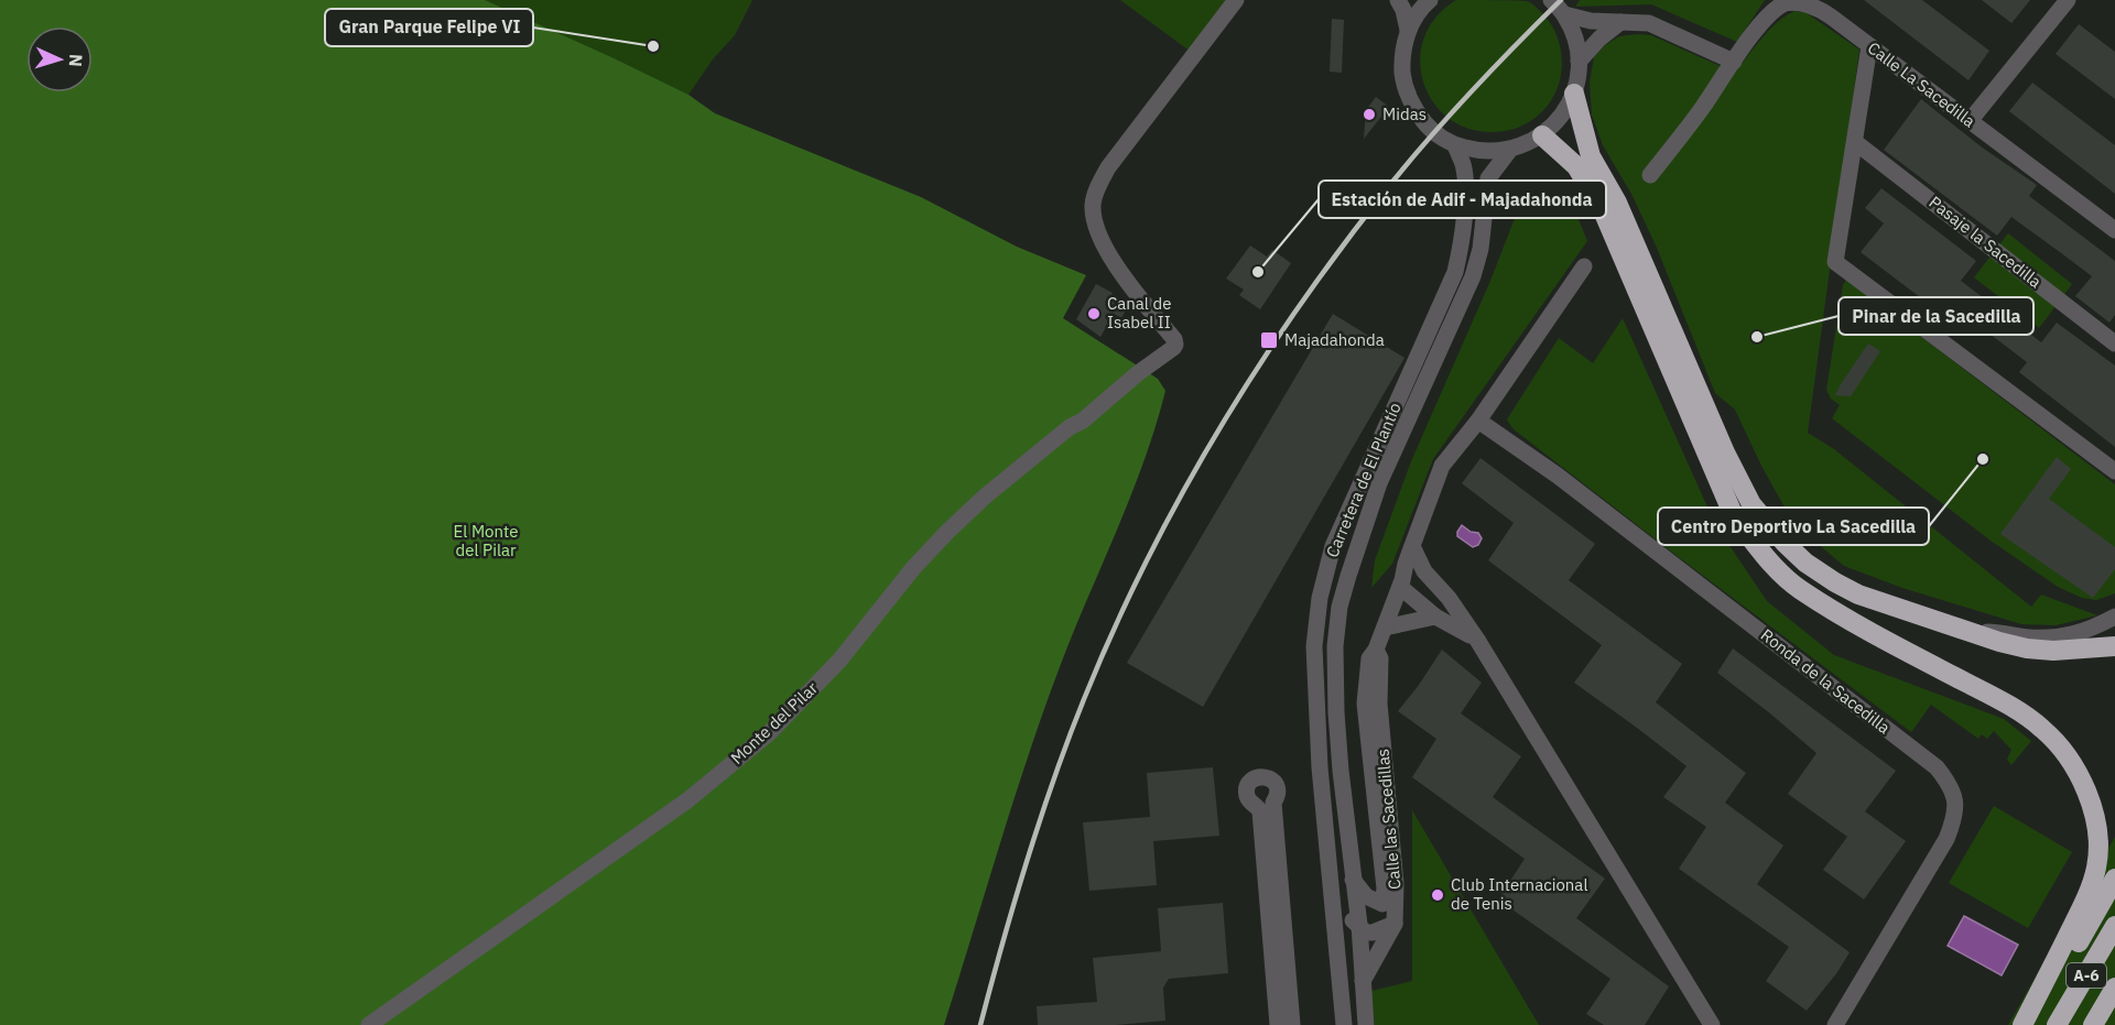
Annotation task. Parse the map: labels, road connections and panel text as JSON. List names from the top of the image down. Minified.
{"streets":{"highway":["A-6"],"street":["Calle La Sacedilla","Pasaje la Sacedilla","Carretera de El Plantío","Ronda de la Sacedilla","Monte del Pilar","Calle las Sacedillas"]},"crossings":[["Carretera de El Plantío","Calle las Sacedillas"],["Ronda de la Sacedilla","Calle las Sacedillas"]],"parks":["El Monte del Pilar"],"places":{"other":["Gran Parque Felipe VI","Midas","Estación de Adif - Majadahonda","Canal de Isabel II","Pinar de la Sacedilla","Centro Deportivo La Sacedilla","Club Internacional de Tenis"],"transit":["Majadahonda"]},"north":"right"}
